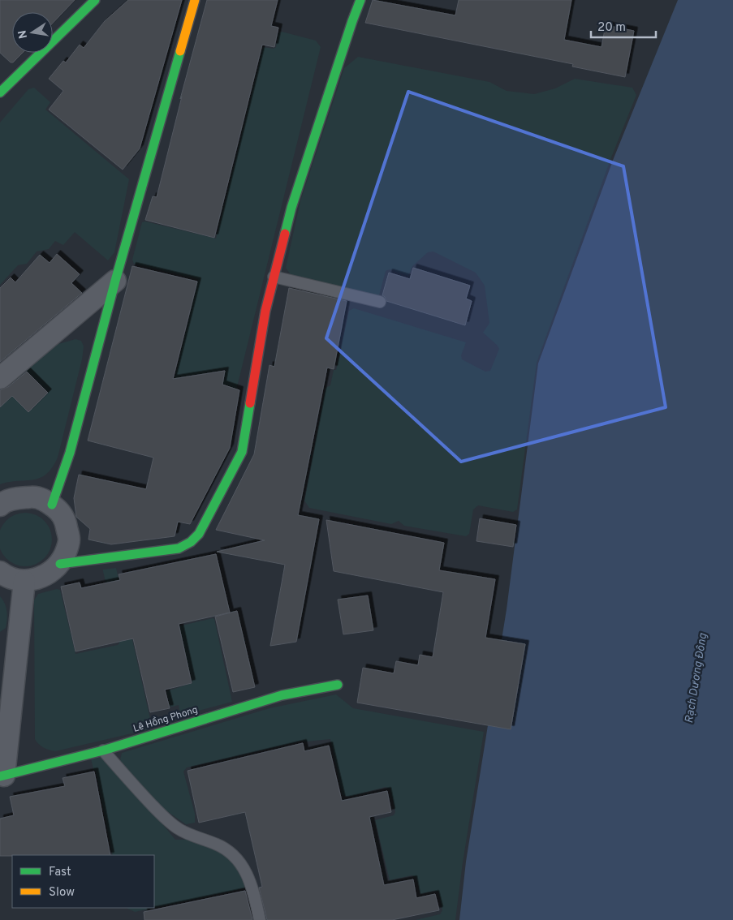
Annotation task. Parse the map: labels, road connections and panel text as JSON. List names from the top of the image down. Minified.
{"streets":{"street":["Lê Hồng Phong"]},"water":["Rạch Dương Đông"],"legend":["Fast","Slow"],"scale_bar":"20 m","north":"left"}
